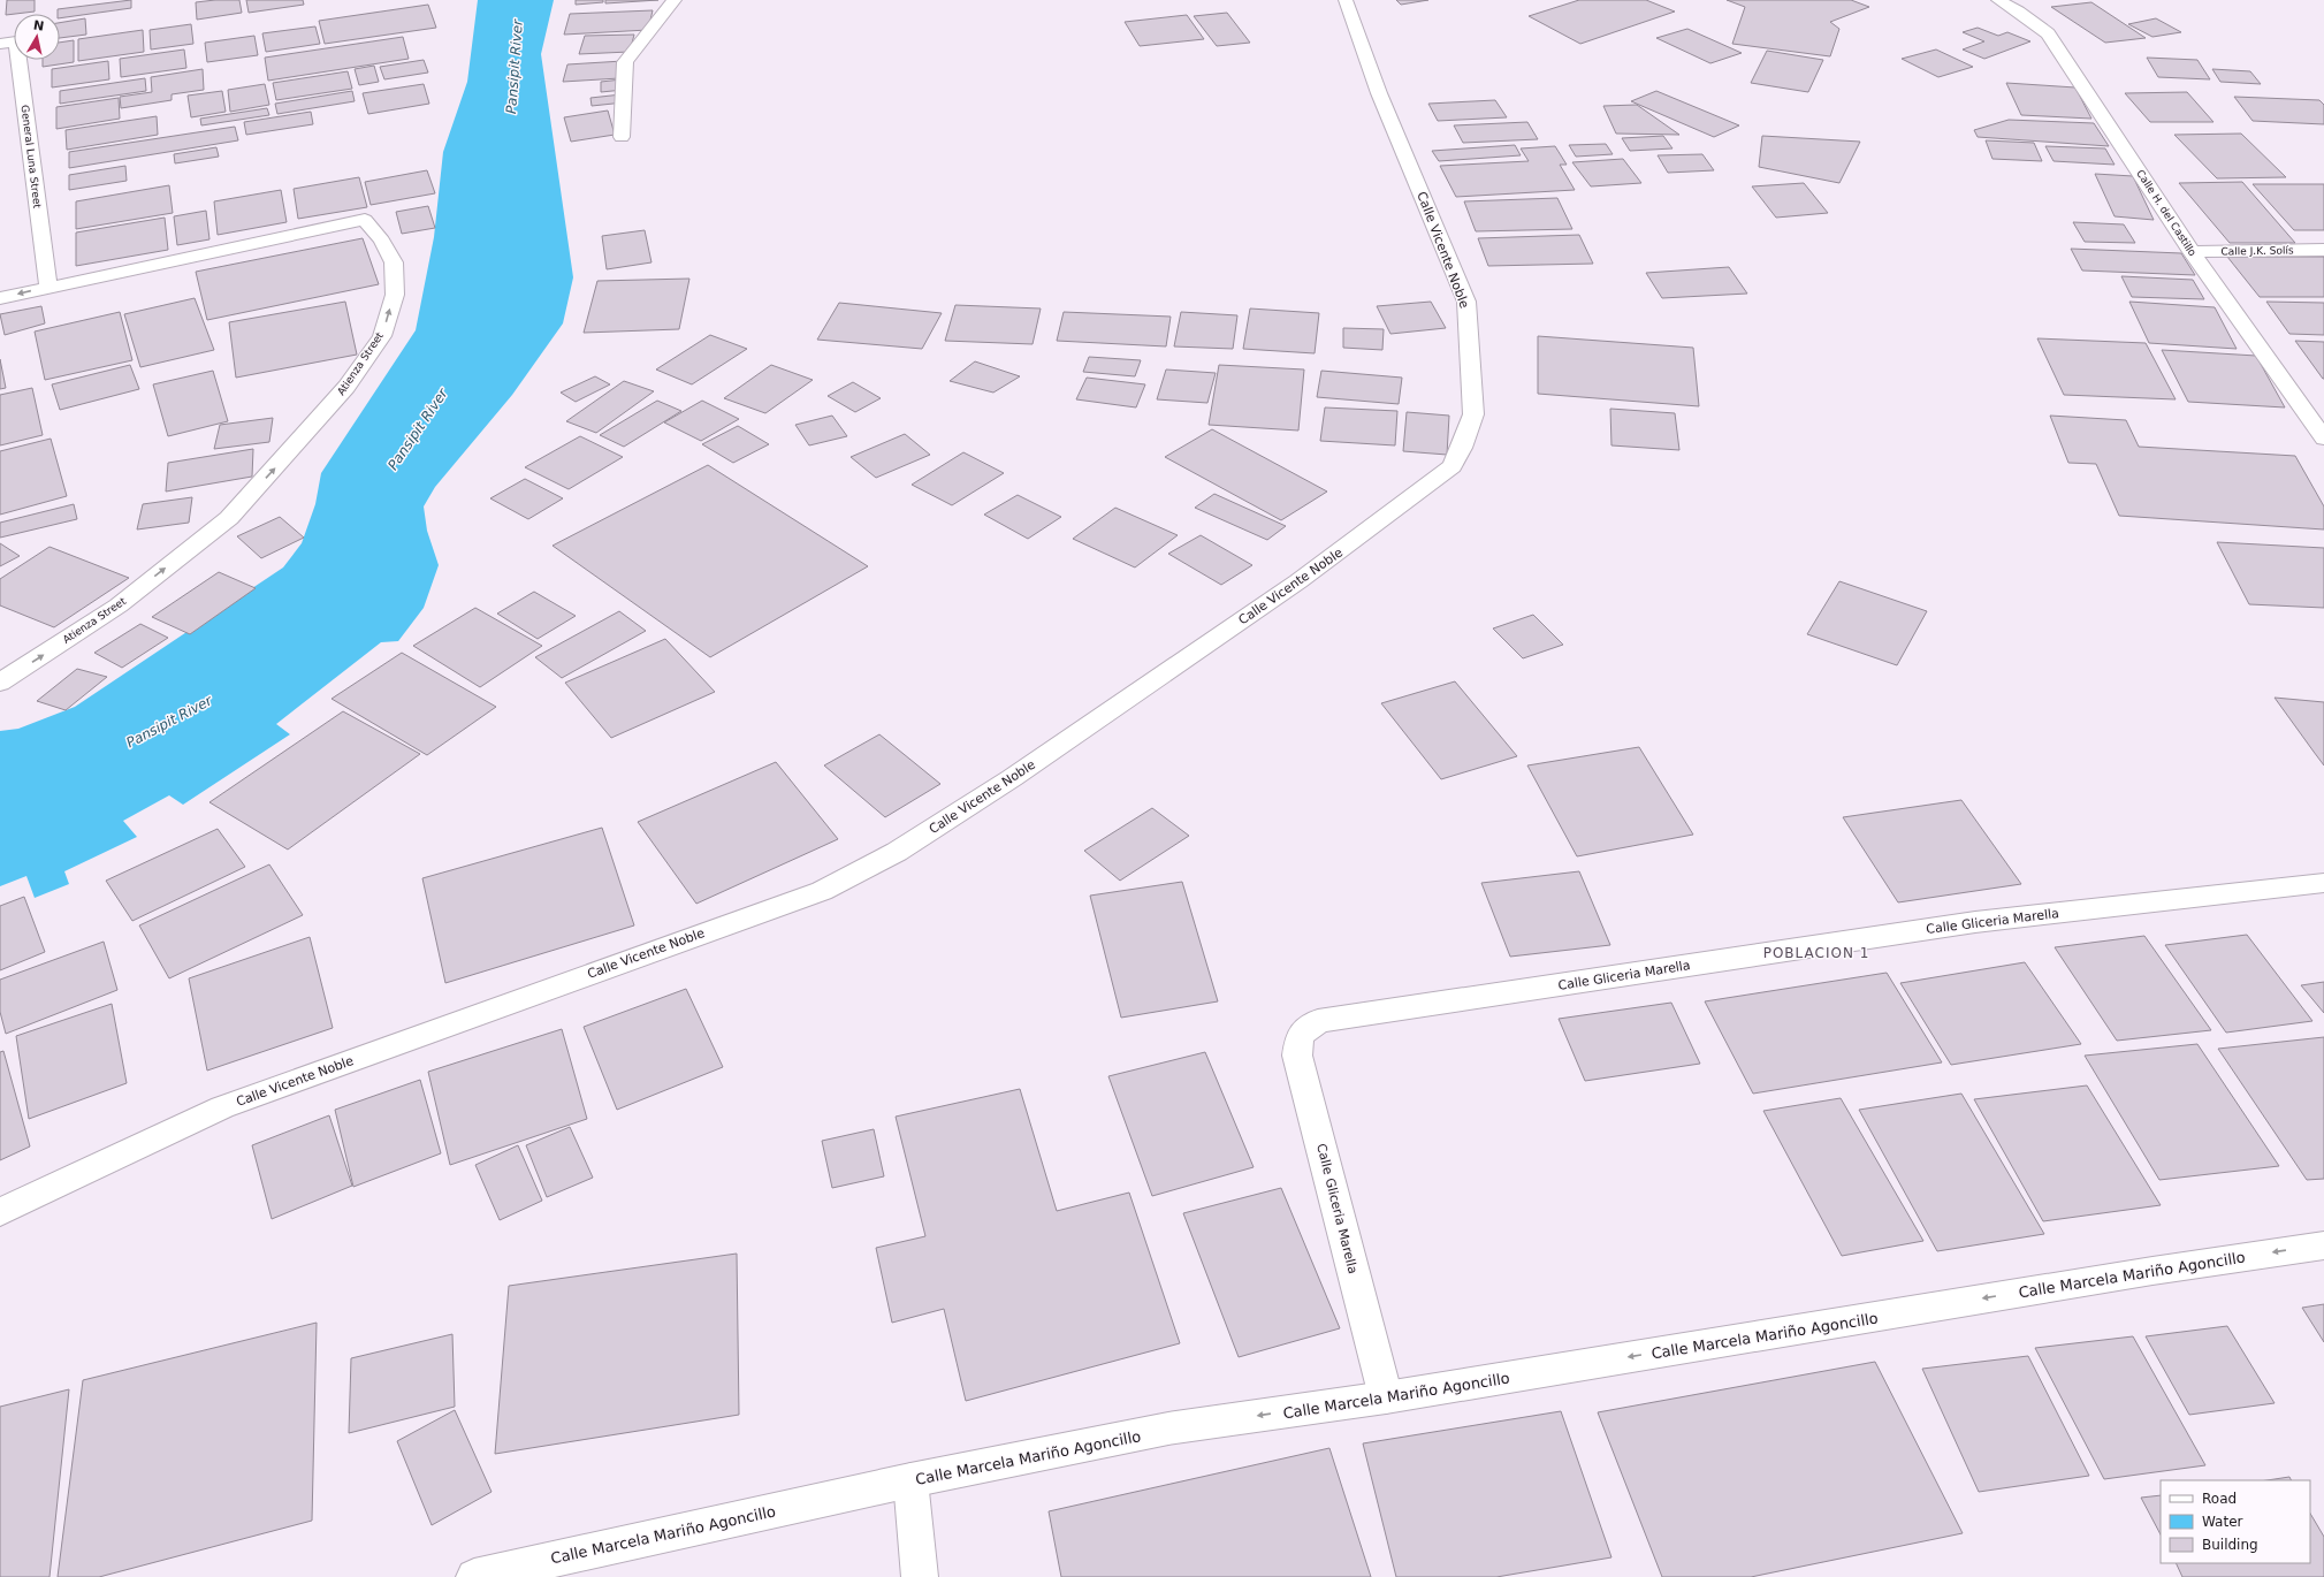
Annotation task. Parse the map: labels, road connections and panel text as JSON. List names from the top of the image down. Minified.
{"streets":{"street":["General Luna Street","Calle H. del Castillo","Calle Vicente Noble","Calle J.K. Solís","Atienza Street","Calle Gliceria Marella","Calle Marcela Mariño Agoncillo"]},"crossings":[["General Luna Street","Atienza Street"],["Calle H. del Castillo","Calle J.K. Solís"],["Calle Gliceria Marella","Calle Marcela Mariño Agoncillo"]],"one_way":["Calle Marcela Mariño Agoncillo"],"districts":["POBLACION 1"],"water":["Pansipit River"],"legend":["Road","Water","Building"],"north":"top"}
